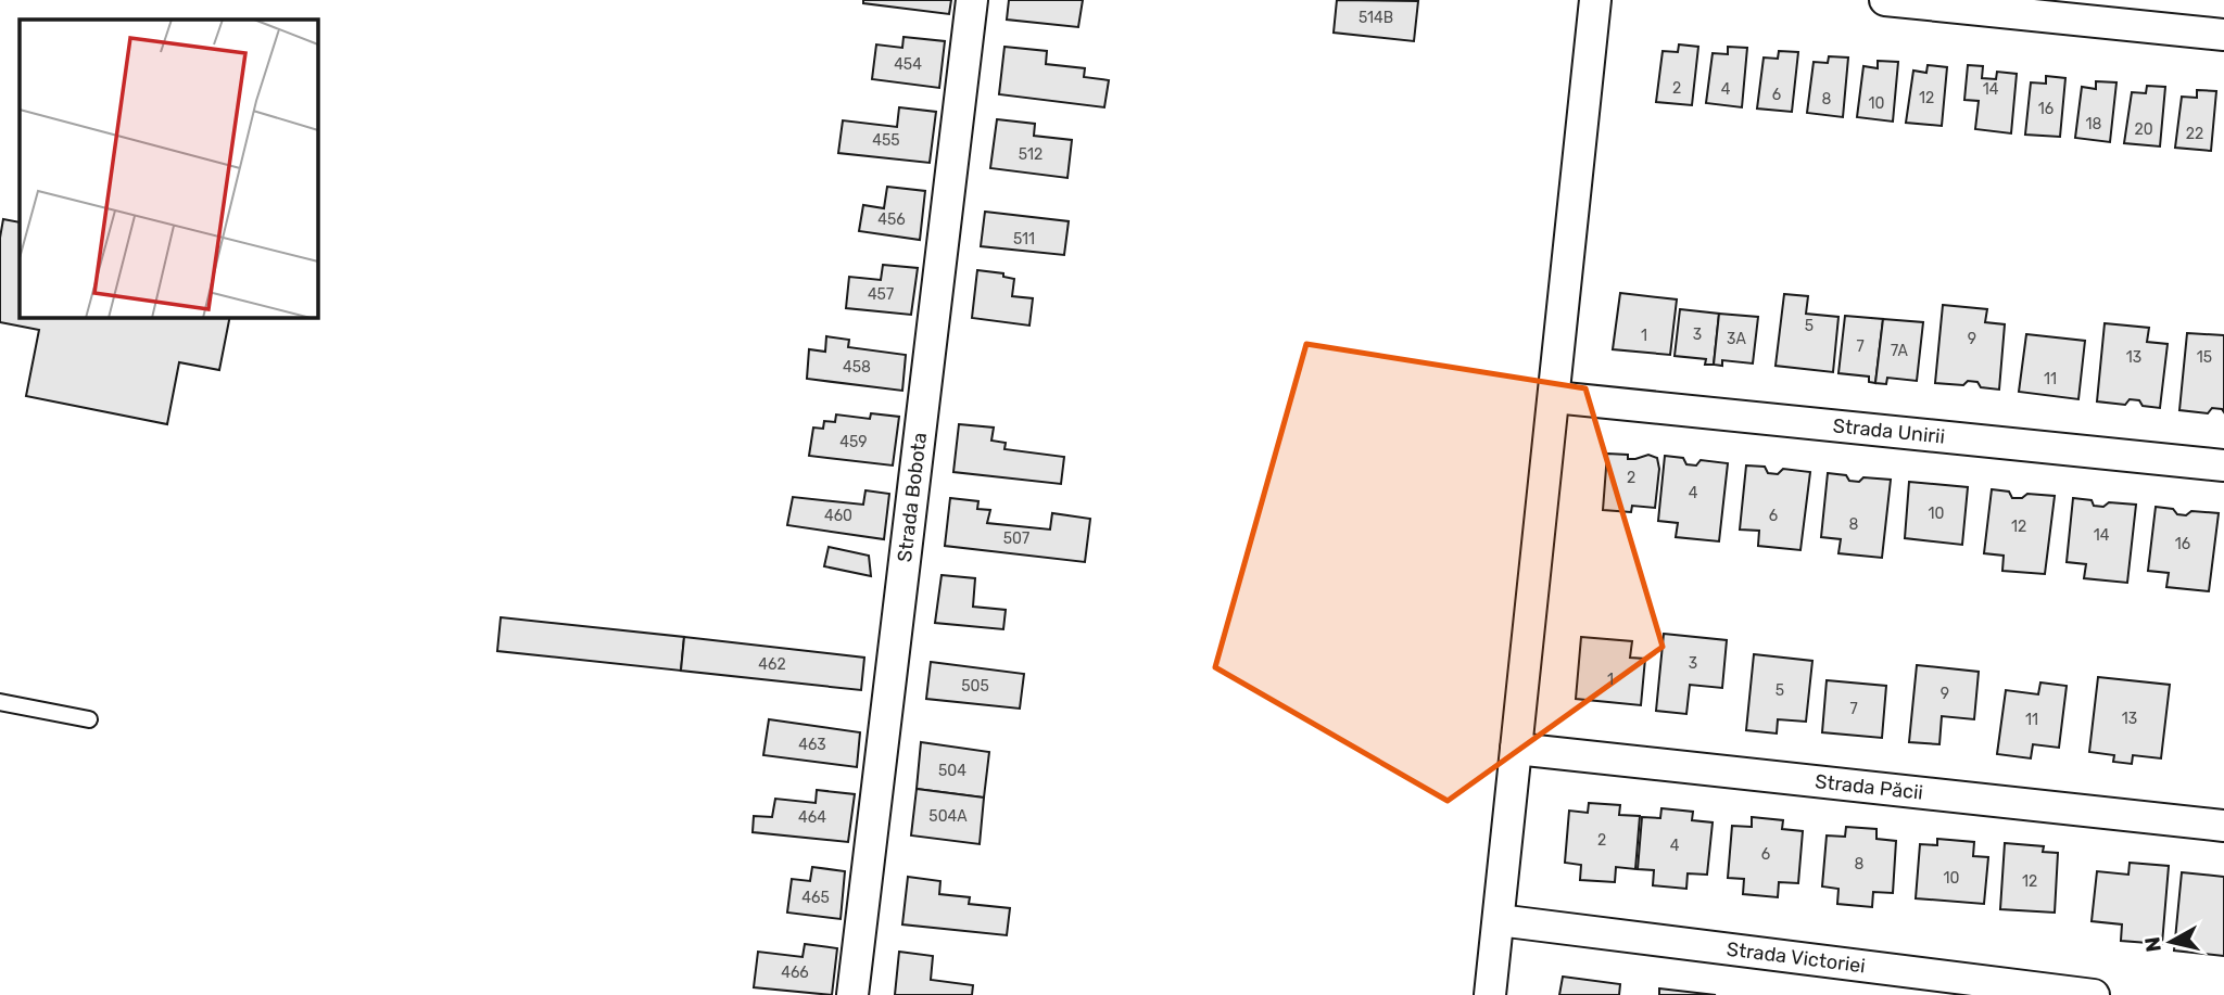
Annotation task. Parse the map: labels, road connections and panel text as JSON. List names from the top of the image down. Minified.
{"streets":{"street":["Strada Unirii","Strada Bobota","Strada Păcii","Strada Victoriei"]},"house_numbers":["514B","454","2","4","14","6","12","8","10","16","18","20","22","455","512","456","511","457","5","3","1","3A","9","7","7A","13","15","458","11","459","2","4","10","460","6","8","12","14","507","16","3","462","1","505","5","9","7","13","11","463","504","504A","464","2","4","6","8","10","12","465","466"],"north":"left"}
